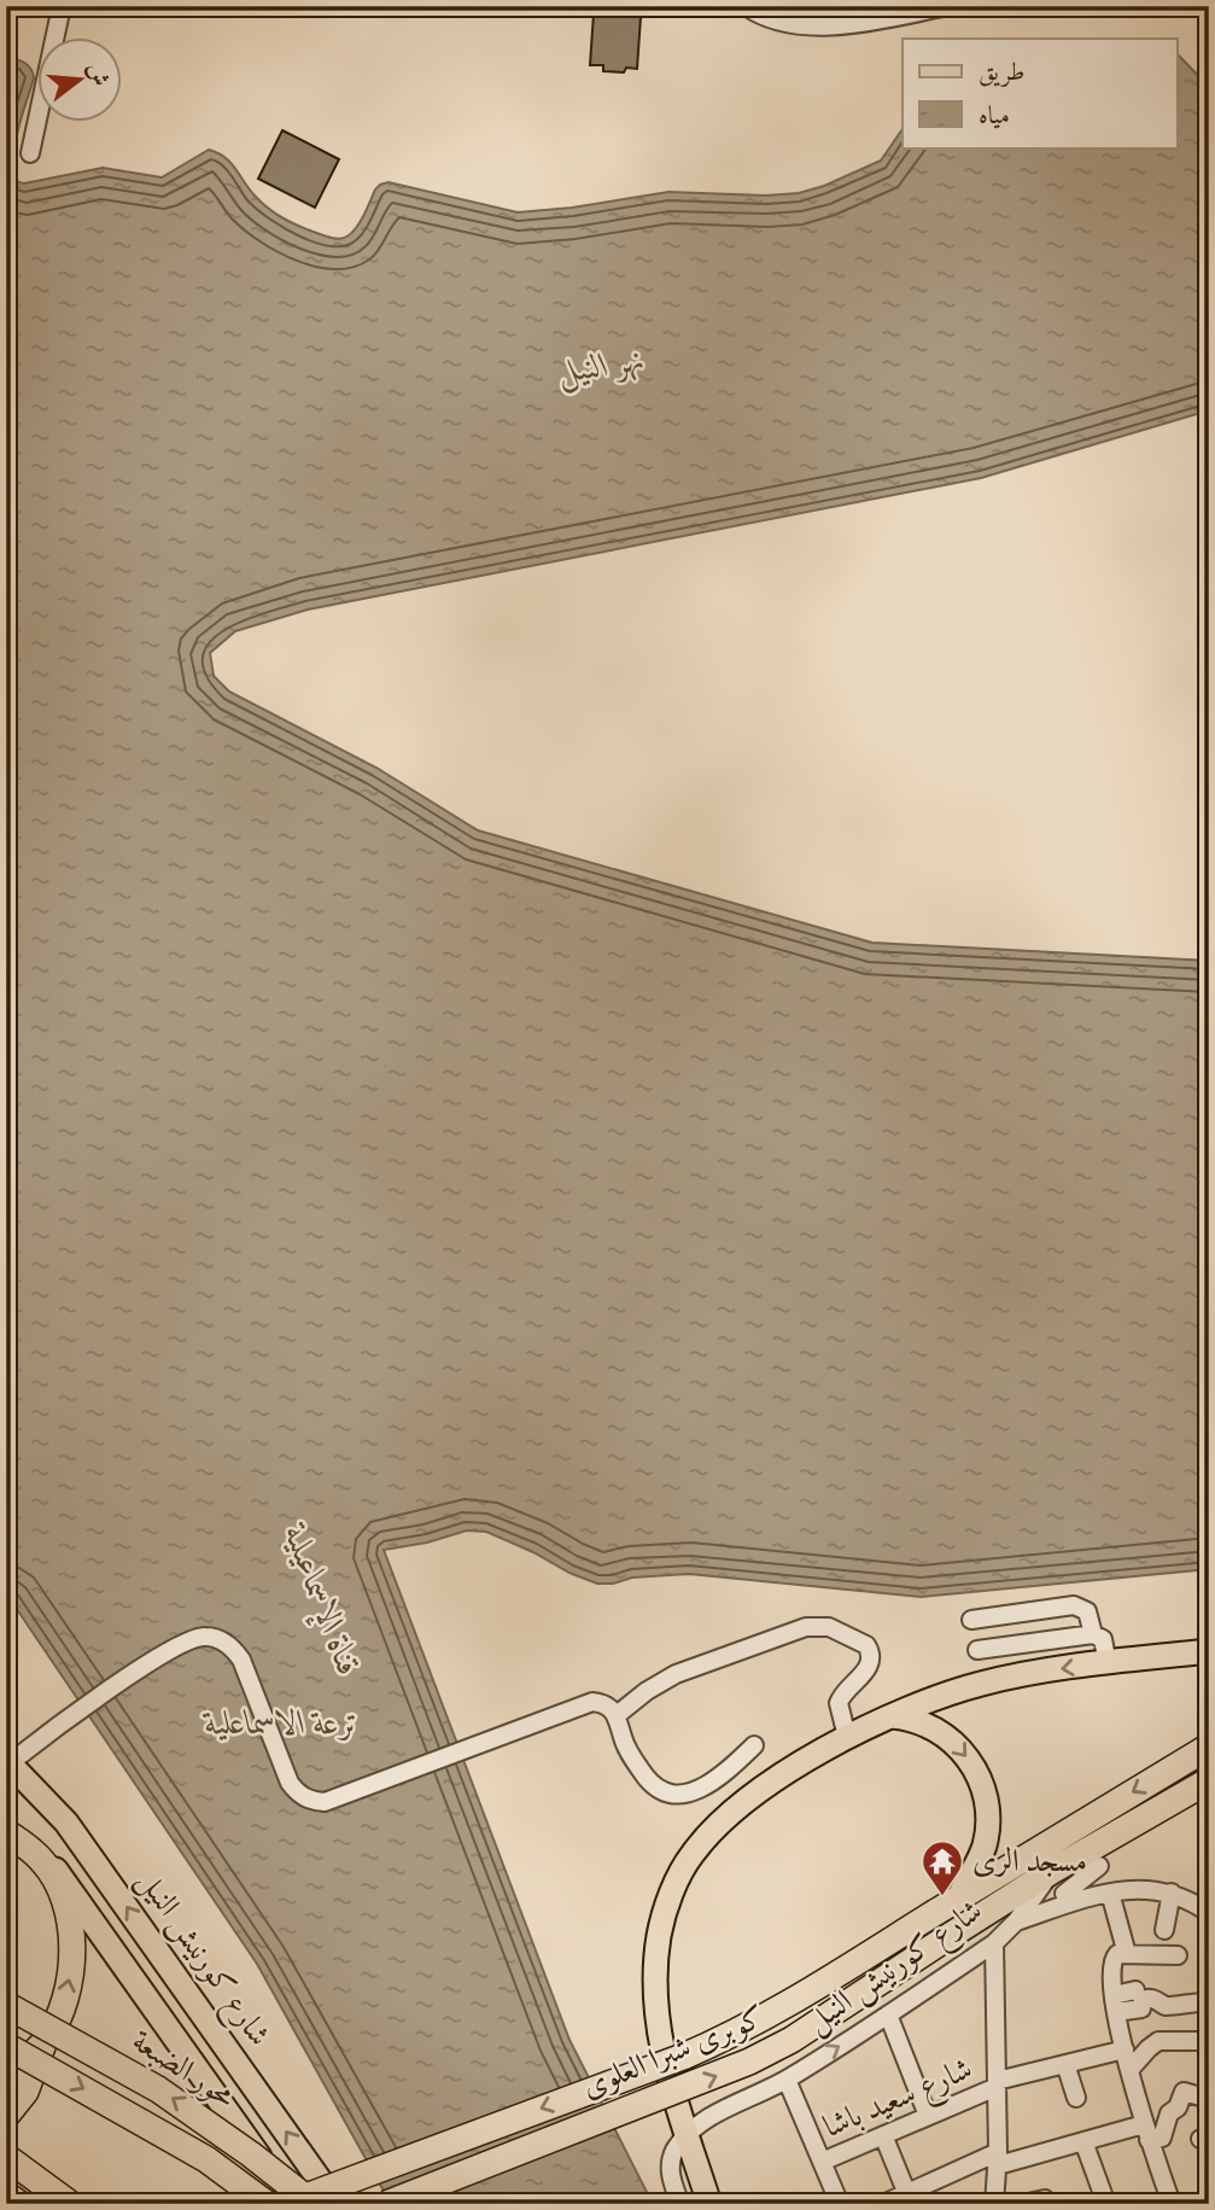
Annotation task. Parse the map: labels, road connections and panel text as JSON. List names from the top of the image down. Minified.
{"streets":{"highway":["شارع كورنيش النيل","كوبرى شبرا العلوى","محور الضبعة"],"street":["شارع سعيد باشا"]},"crossings":[["شارع كورنيش النيل","كوبرى شبرا العلوى"]],"water":["نهر النيل","قناة الإسماعيلية","ترعة الاسماعلية"],"places":{"temple":["مسجد الرى"]},"legend":["طريق","مياه"],"north":"right"}
